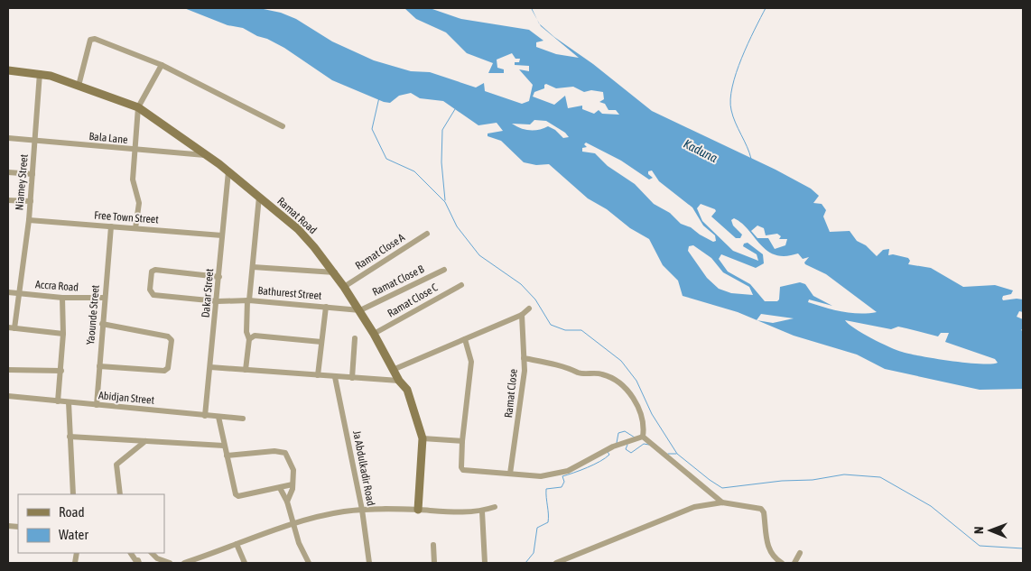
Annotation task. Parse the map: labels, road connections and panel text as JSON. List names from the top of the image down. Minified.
{"streets":{"street":["Bala Lane","Niamey Street","Ramat Road","Free Town Street","Ramat Close A","Ramat Close B","Accra Road","Dakar Street","Bathurest Street","Ramat Close C","Yaounde Street","Ramat Close","Abidjan Street","Ja Abdulkadir Road"]},"crossings":[["Bala Lane","Niamey Street"],["Bala Lane","Ramat Road"],["Niamey Street","Ramat Road"],["Niamey Street","Free Town Street"],["Niamey Street","Accra Road"],["Ramat Road","Ramat Close A"],["Ramat Road","Ramat Close B"],["Ramat Road","Dakar Street"],["Ramat Road","Bathurest Street"],["Ramat Road","Ramat Close C"],["Free Town Street","Dakar Street"],["Free Town Street","Yaounde Street"],["Ramat Close B","Bathurest Street"],["Accra Road","Yaounde Street"],["Dakar Street","Bathurest Street"],["Dakar Street","Abidjan Street"],["Yaounde Street","Abidjan Street"]],"water":["Kaduna"],"legend":["Road","Water"],"north":"left"}
